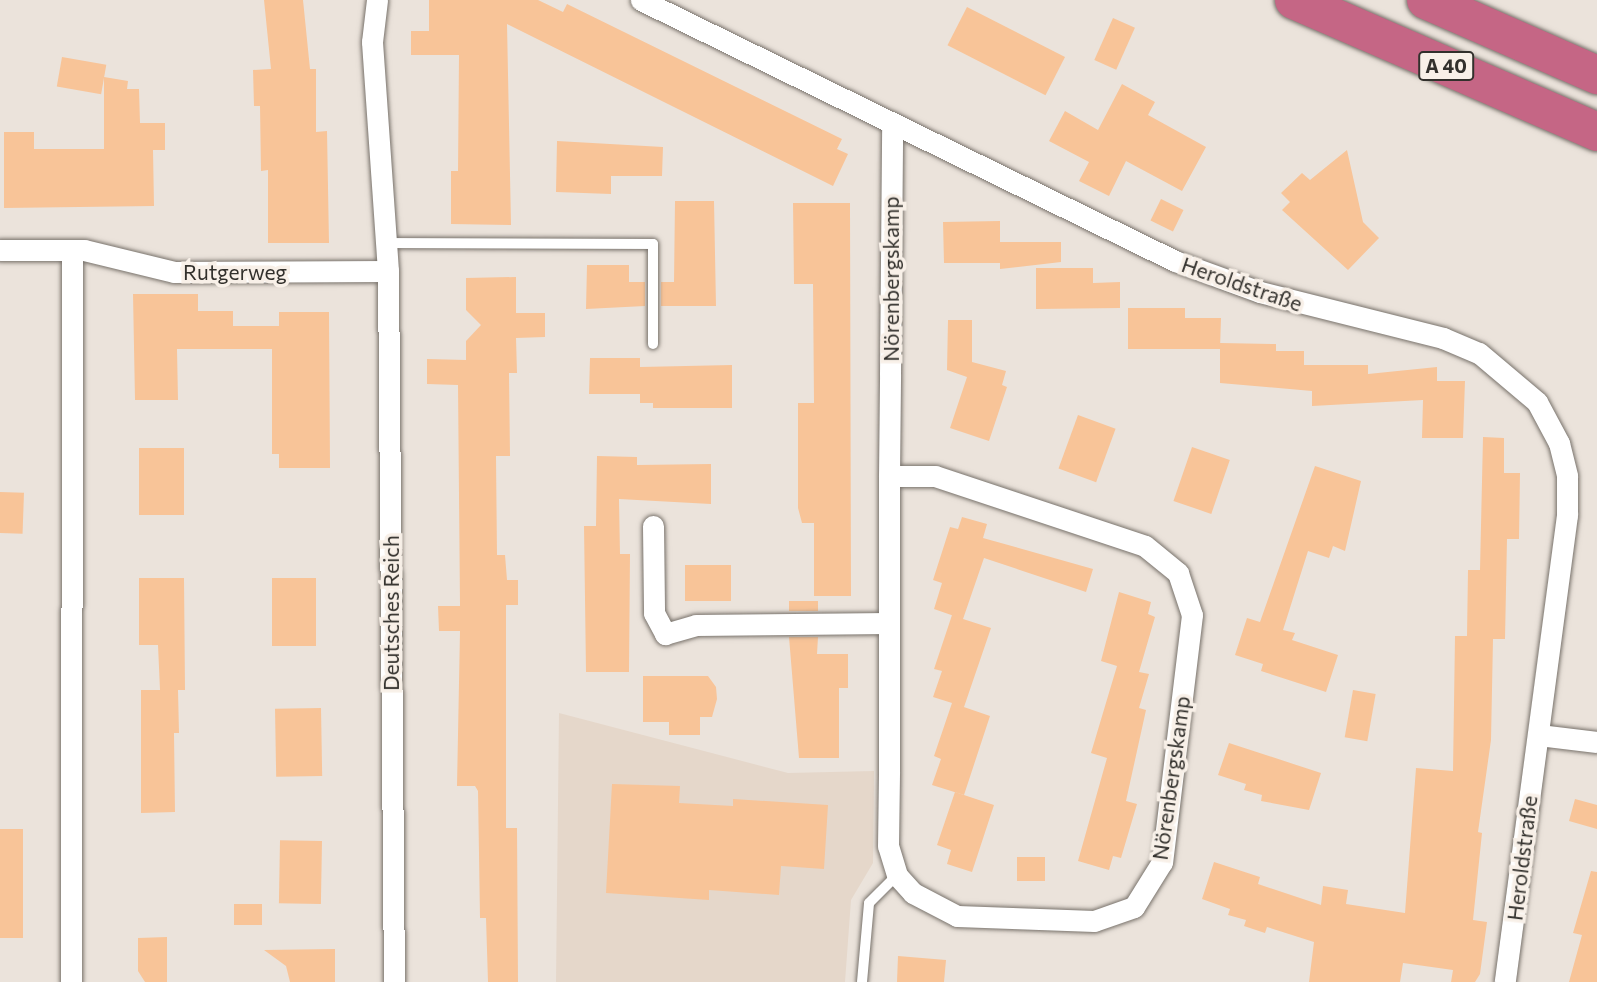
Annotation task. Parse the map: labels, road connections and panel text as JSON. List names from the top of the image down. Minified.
{"streets":{"highway":["A 40"],"street":["Rutgerweg","Nörenbergskamp","Heroldstraße","Deutsches Reich"]},"crossings":[["Rutgerweg","Deutsches Reich"],["Nörenbergskamp","Heroldstraße"]]}
